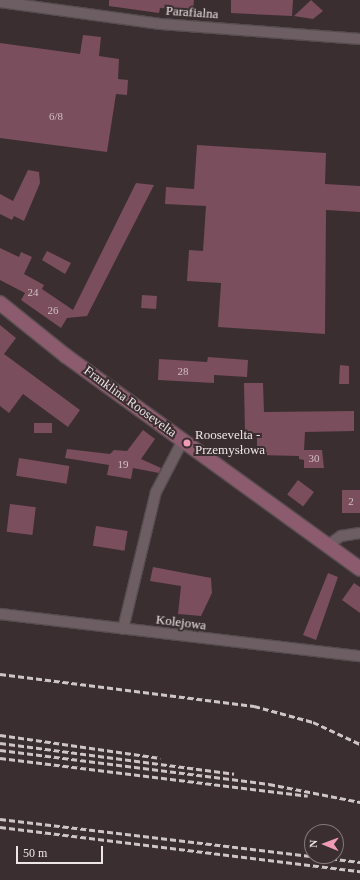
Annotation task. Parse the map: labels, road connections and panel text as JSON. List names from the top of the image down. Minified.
{"streets":{"street":["Parafialna","Franklina Roosevelta","Kolejowa"]},"places":["Roosevelta - Przemysłowa"],"house_numbers":["6/8","24","26","28","30","19","2"],"scale_bar":"50 m","north":"left"}
